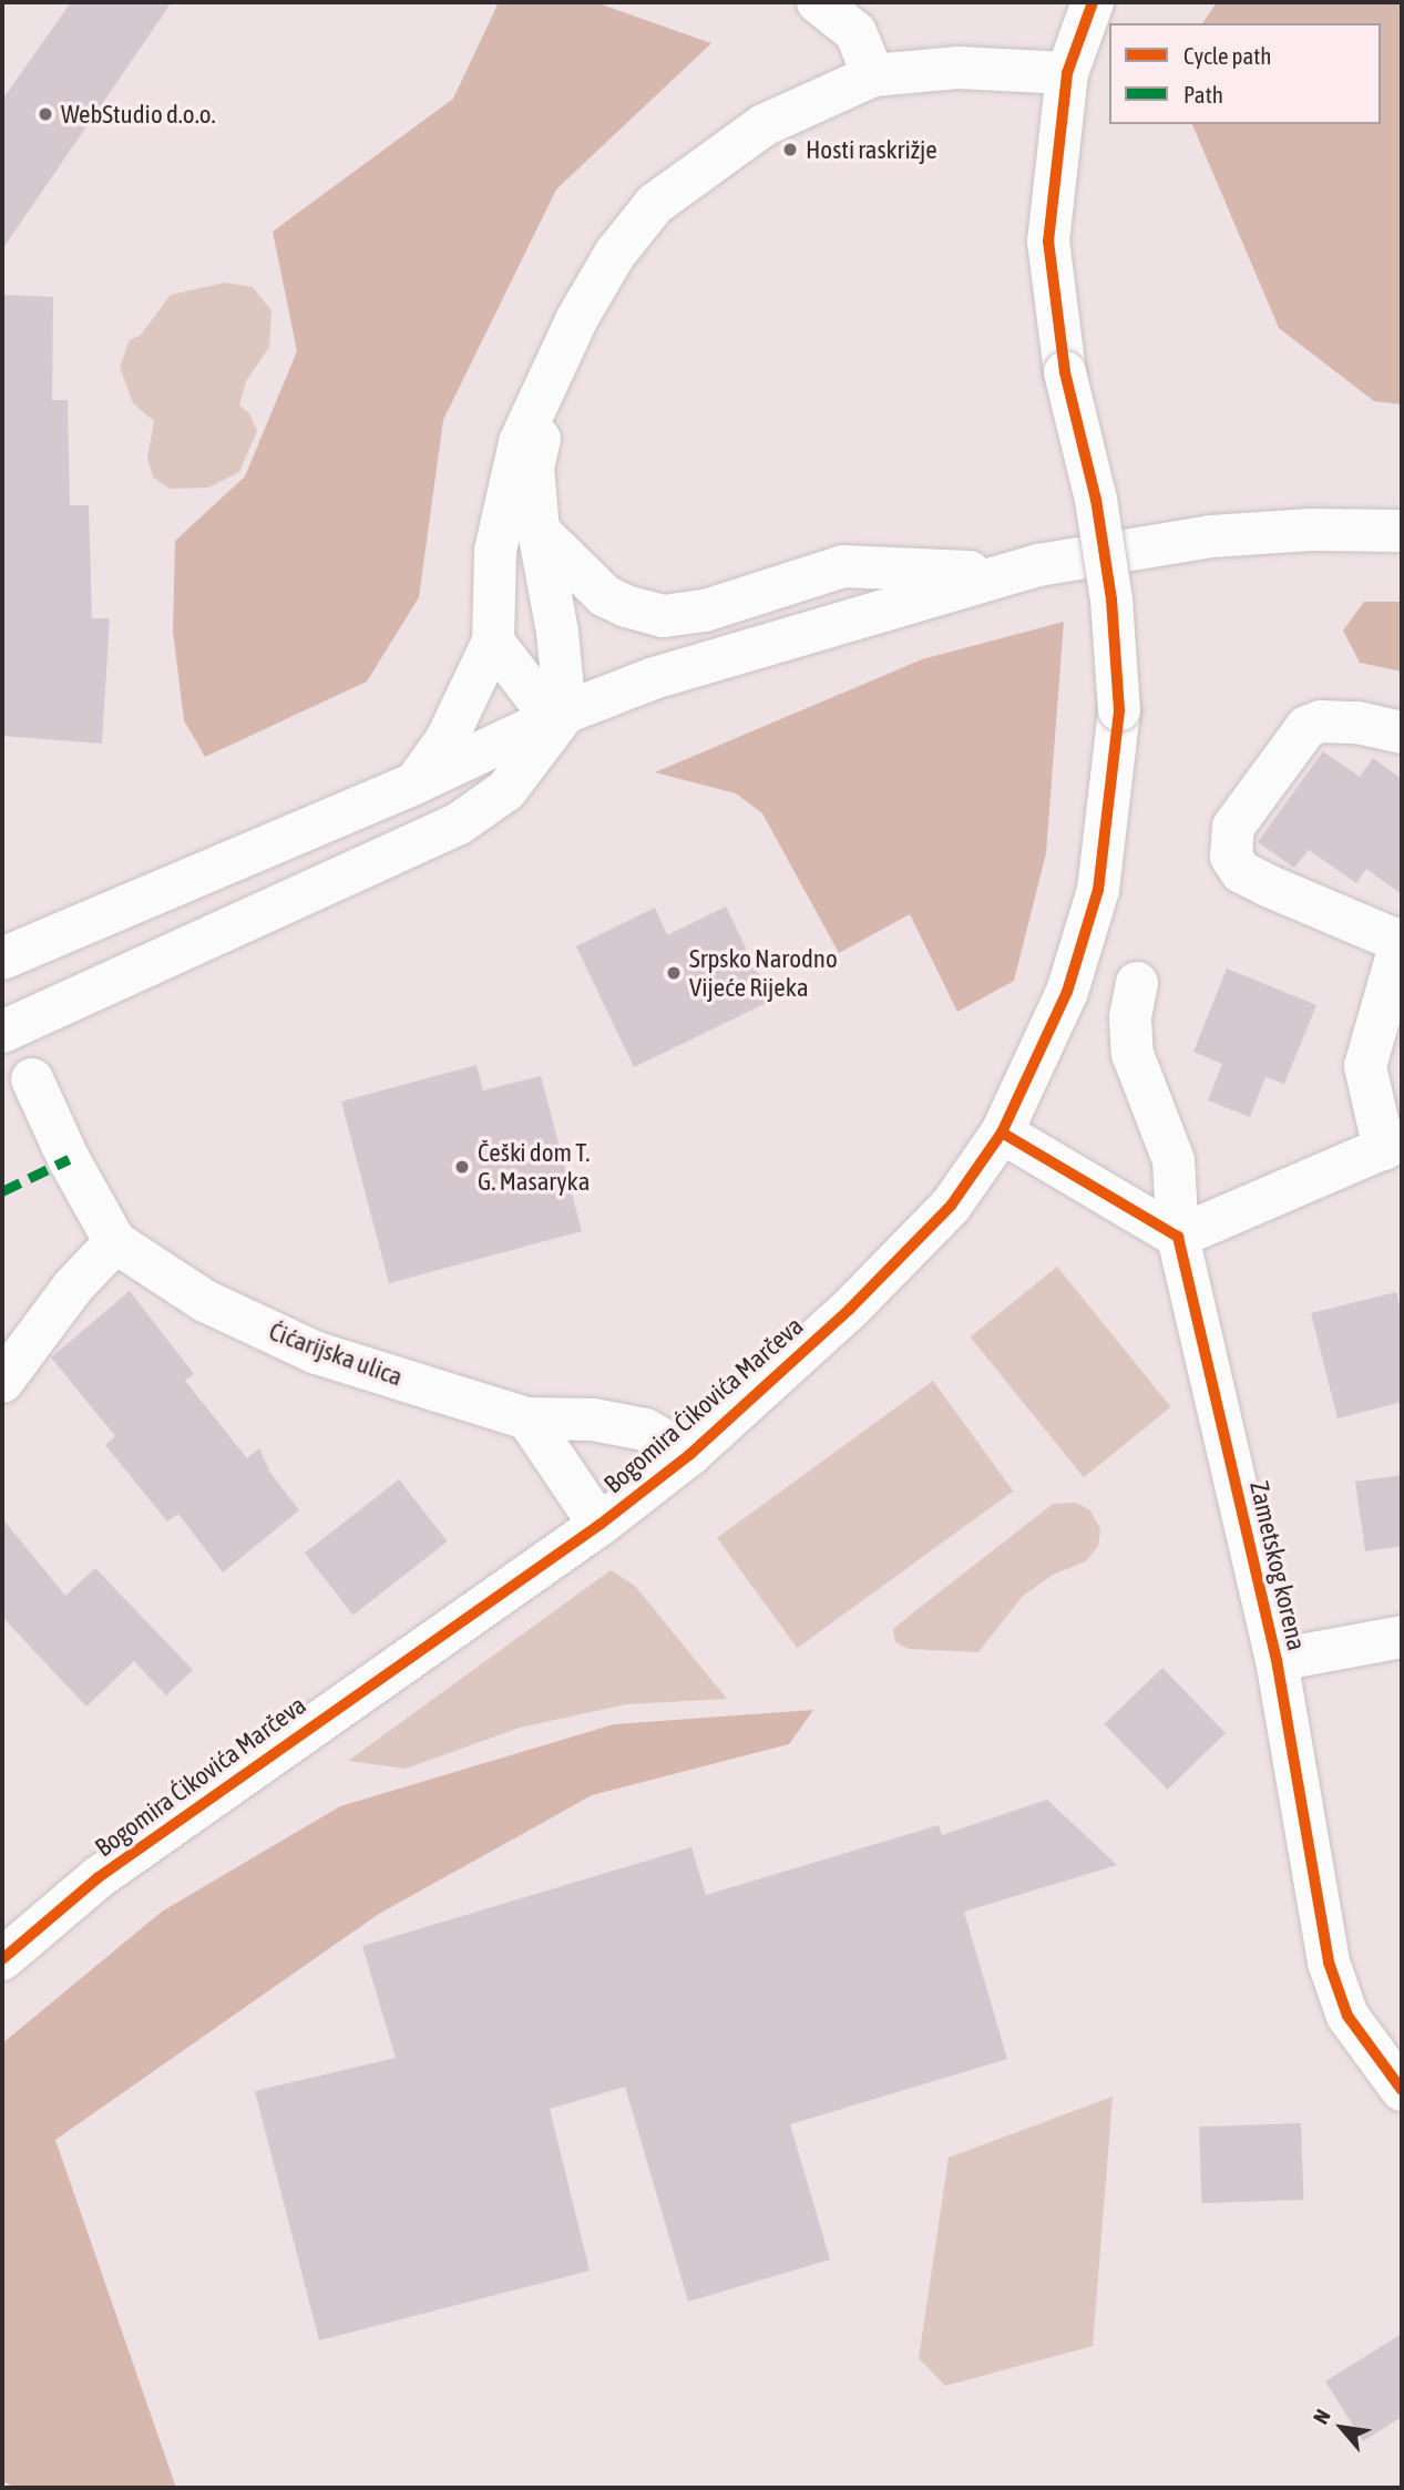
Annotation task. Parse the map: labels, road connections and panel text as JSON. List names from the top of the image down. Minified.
{"streets":{"street":["Ćićarijska ulica","Bogomira Ćikovića Marčeva","Zametskog korena"]},"crossings":[["Ćićarijska ulica","Bogomira Ćikovića Marčeva"]],"places":["WebStudio d.o.o.","Hosti raskrižje","Srpsko Narodno Vijeće Rijeka","Češki dom T. G. Masaryka"],"legend":["Cycle path","Path"],"north":"top left"}
